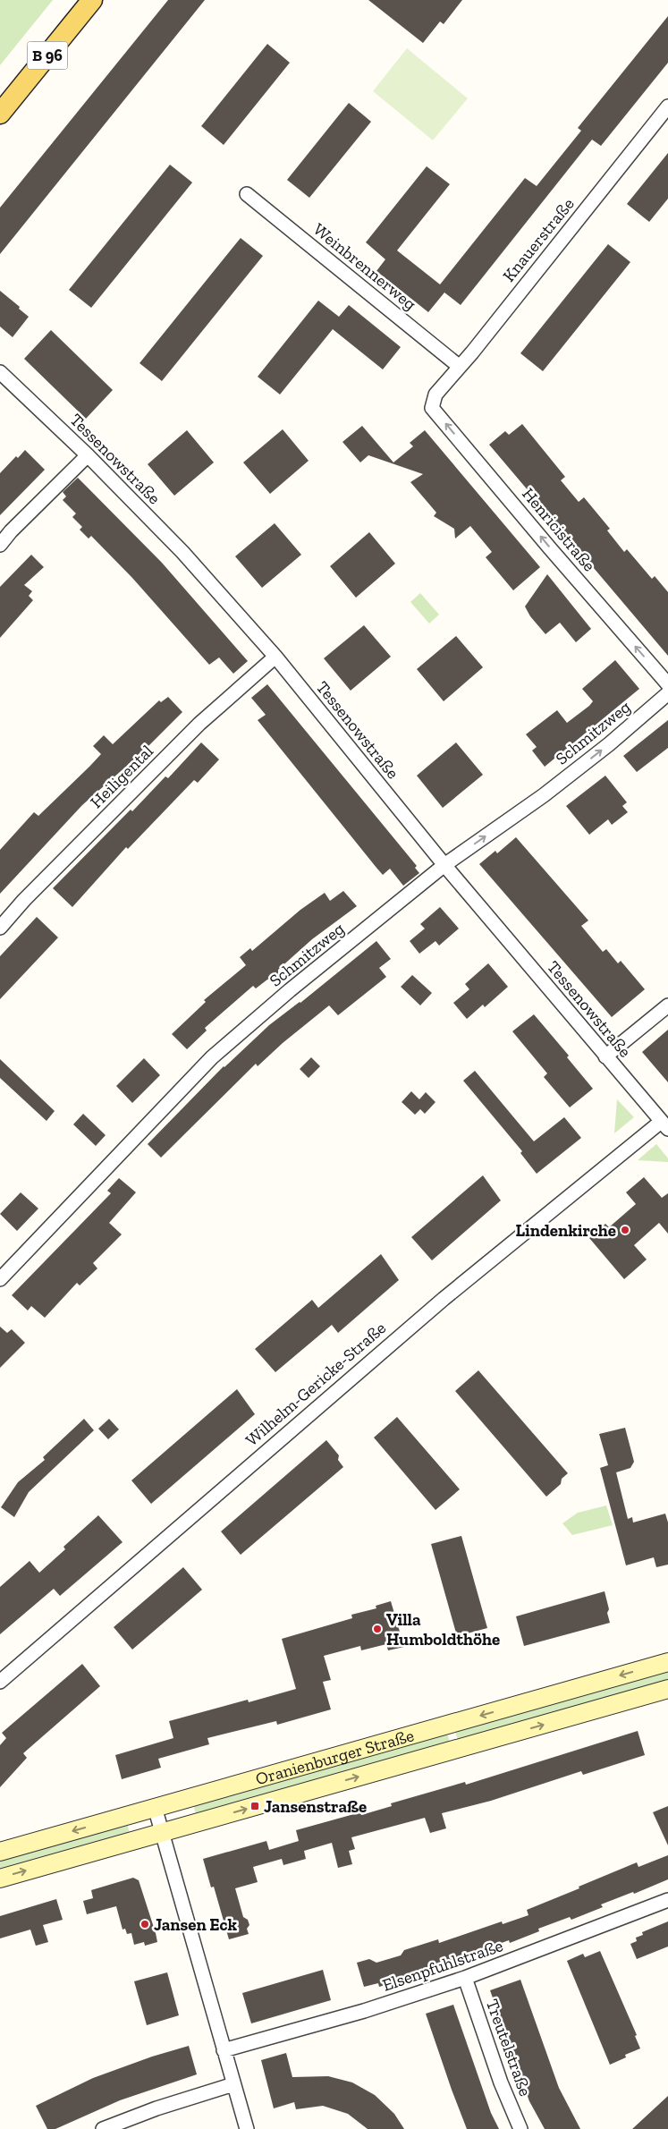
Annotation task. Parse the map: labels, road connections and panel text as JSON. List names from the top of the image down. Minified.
{"streets":{"main road":["B 96","Oranienburger Straße"],"street":["Knauerstraße","Weinbrennerweg","Tessenowstraße","Henricistraße","Schmitzweg","Heiligental","Wilhelm-Gericke-Straße","Elsenpfuhlstraße","Treutelstraße"]},"crossings":[["Knauerstraße","Weinbrennerweg"],["Knauerstraße","Henricistraße"],["Tessenowstraße","Schmitzweg"],["Tessenowstraße","Heiligental"],["Tessenowstraße","Wilhelm-Gericke-Straße"],["Elsenpfuhlstraße","Treutelstraße"]],"one_way":["Henricistraße"],"places":{"other":["Lindenkirche","Villa Humboldthöhe","Jansen Eck"],"transit":["Jansenstraße"]}}
